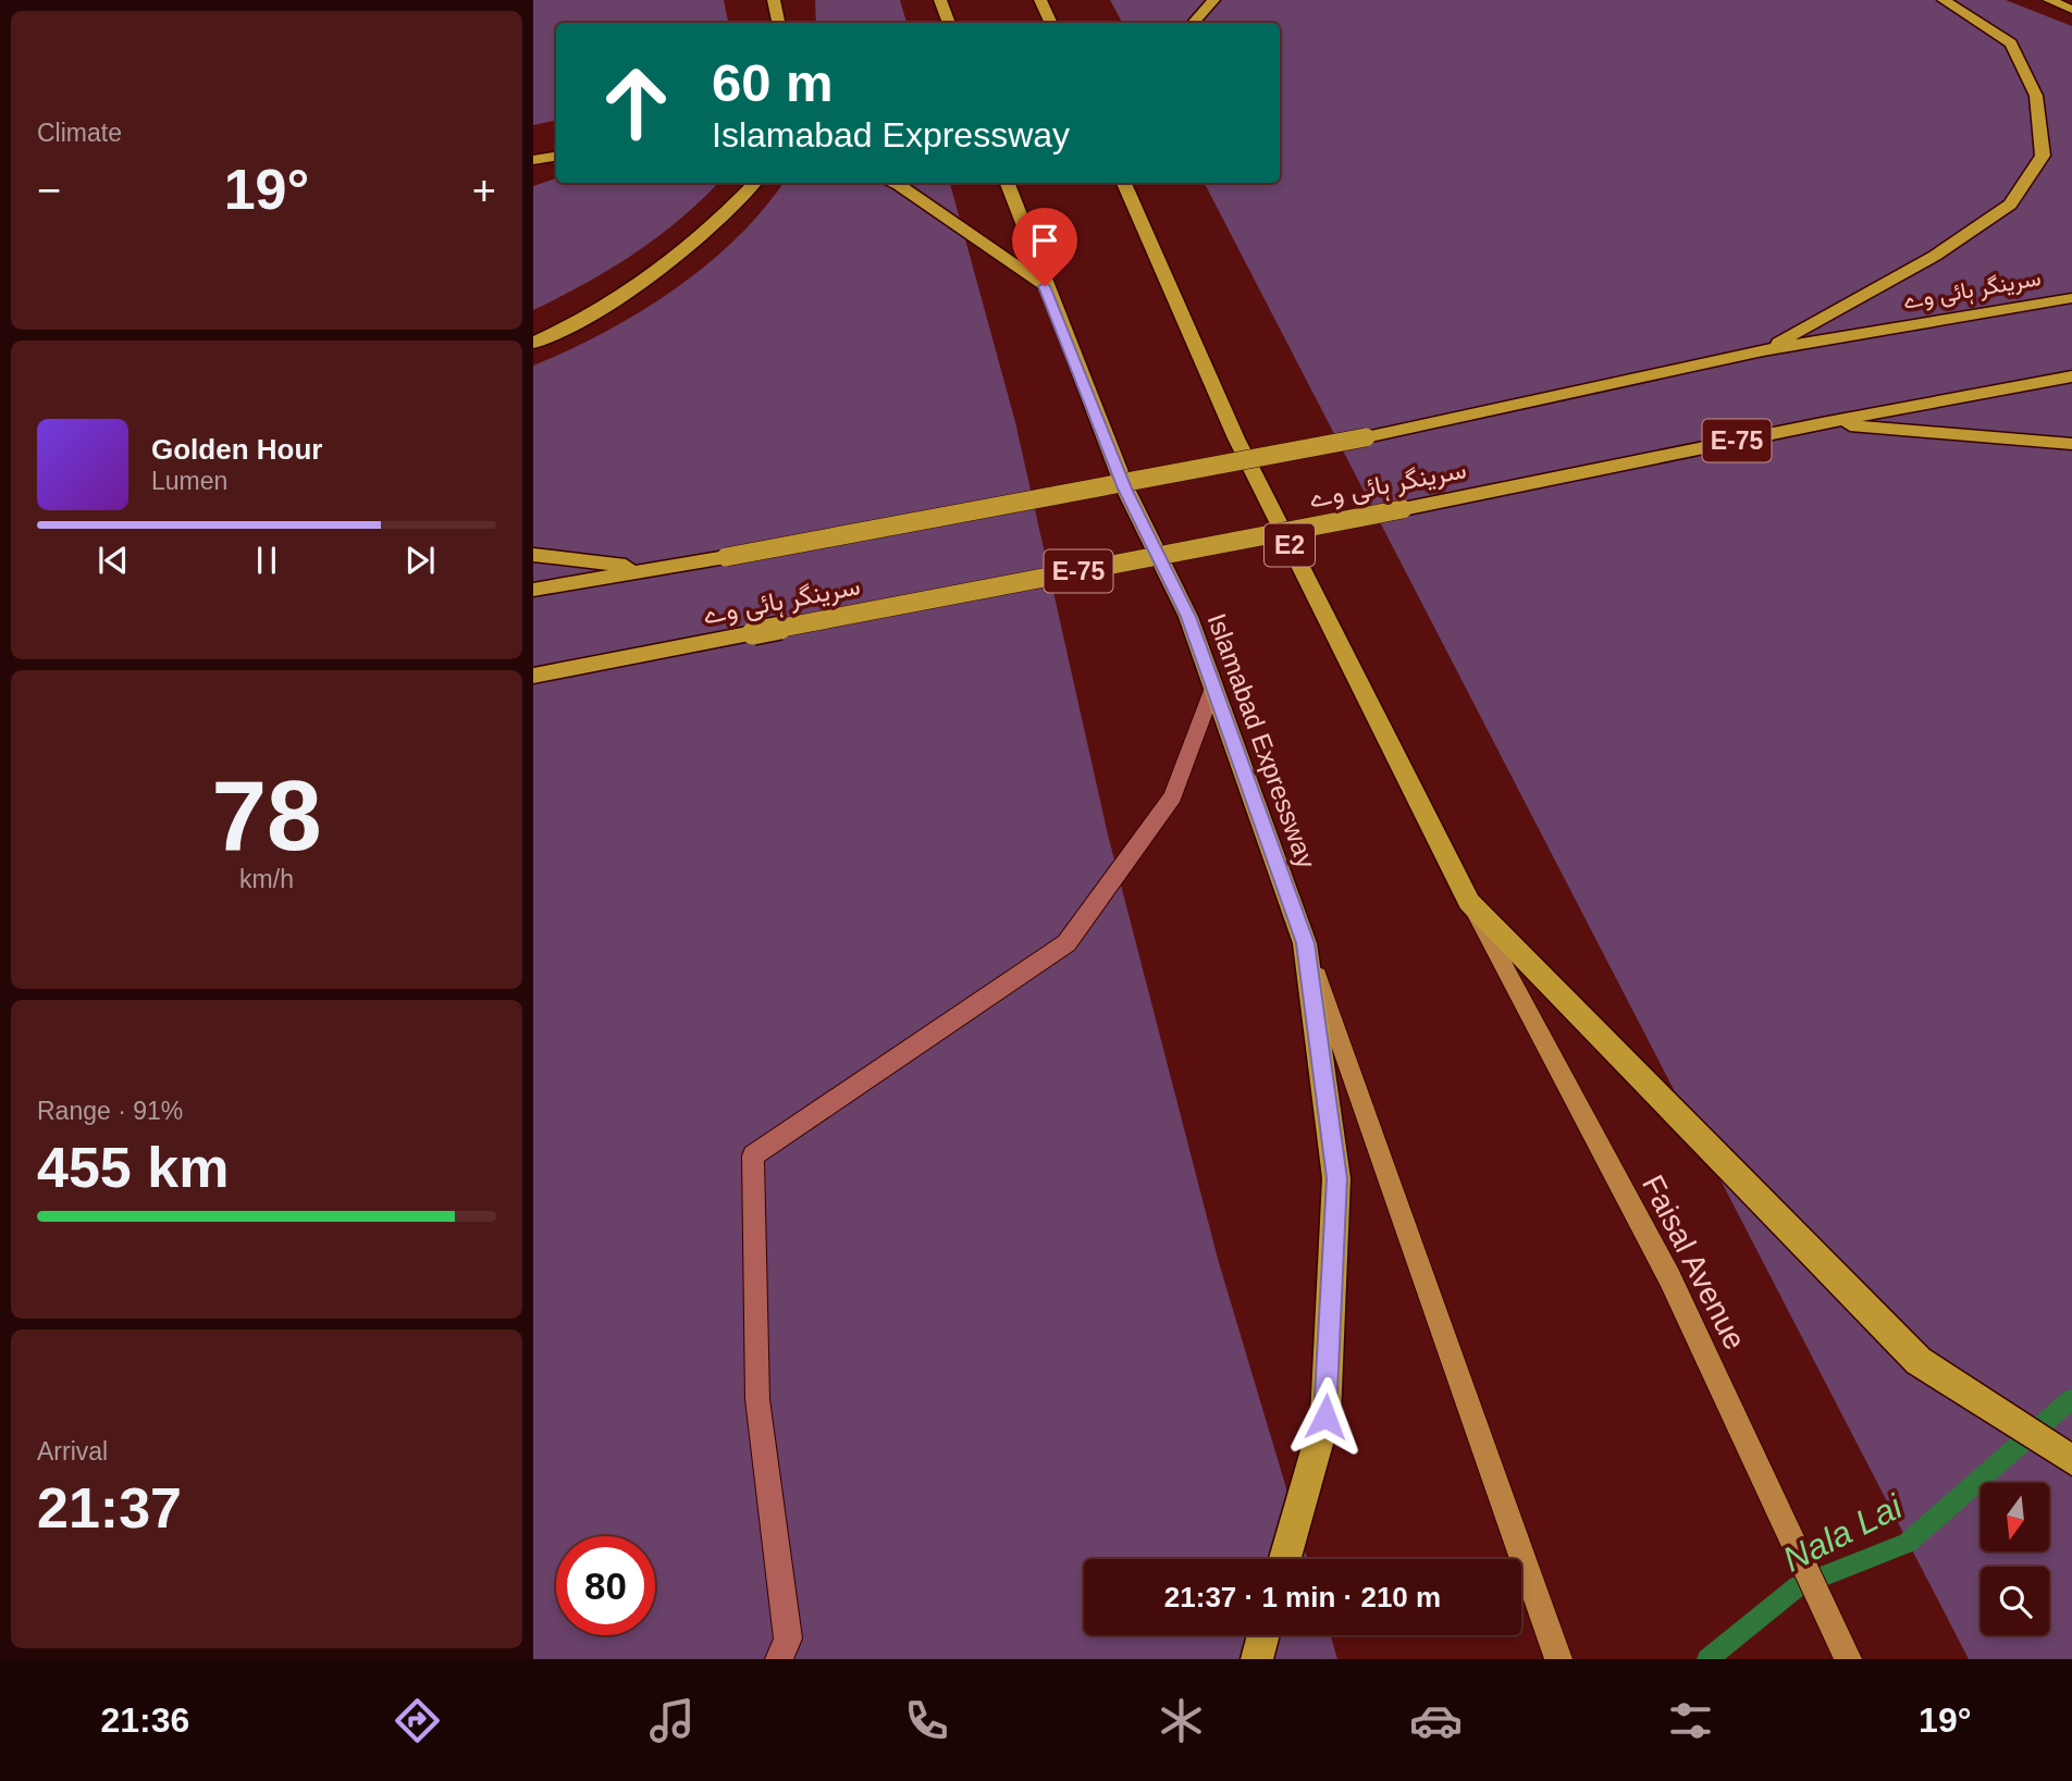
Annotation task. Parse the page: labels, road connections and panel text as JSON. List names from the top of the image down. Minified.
{"streets":{"highway":["سرینگر ہائی وے","E-75","E2","Islamabad Expressway"],"main road":["Faisal Avenue"]},"crossings":[["E2","Faisal Avenue"]],"water":["Nala Lai"],"north":"bottom","page":{"tile":["Climate",["78","km/h"],["Range · 91%","455 km"],["Arrival","21:37"]],"turn":["60 m","Islamabad Expressway"],"heat":["−","19°","+"],"song":["Golden Hour","Lumen"],"limit":"80","trip":"21:37 · 1 min · 210 m","tabs":["21:36","19°"]}}
